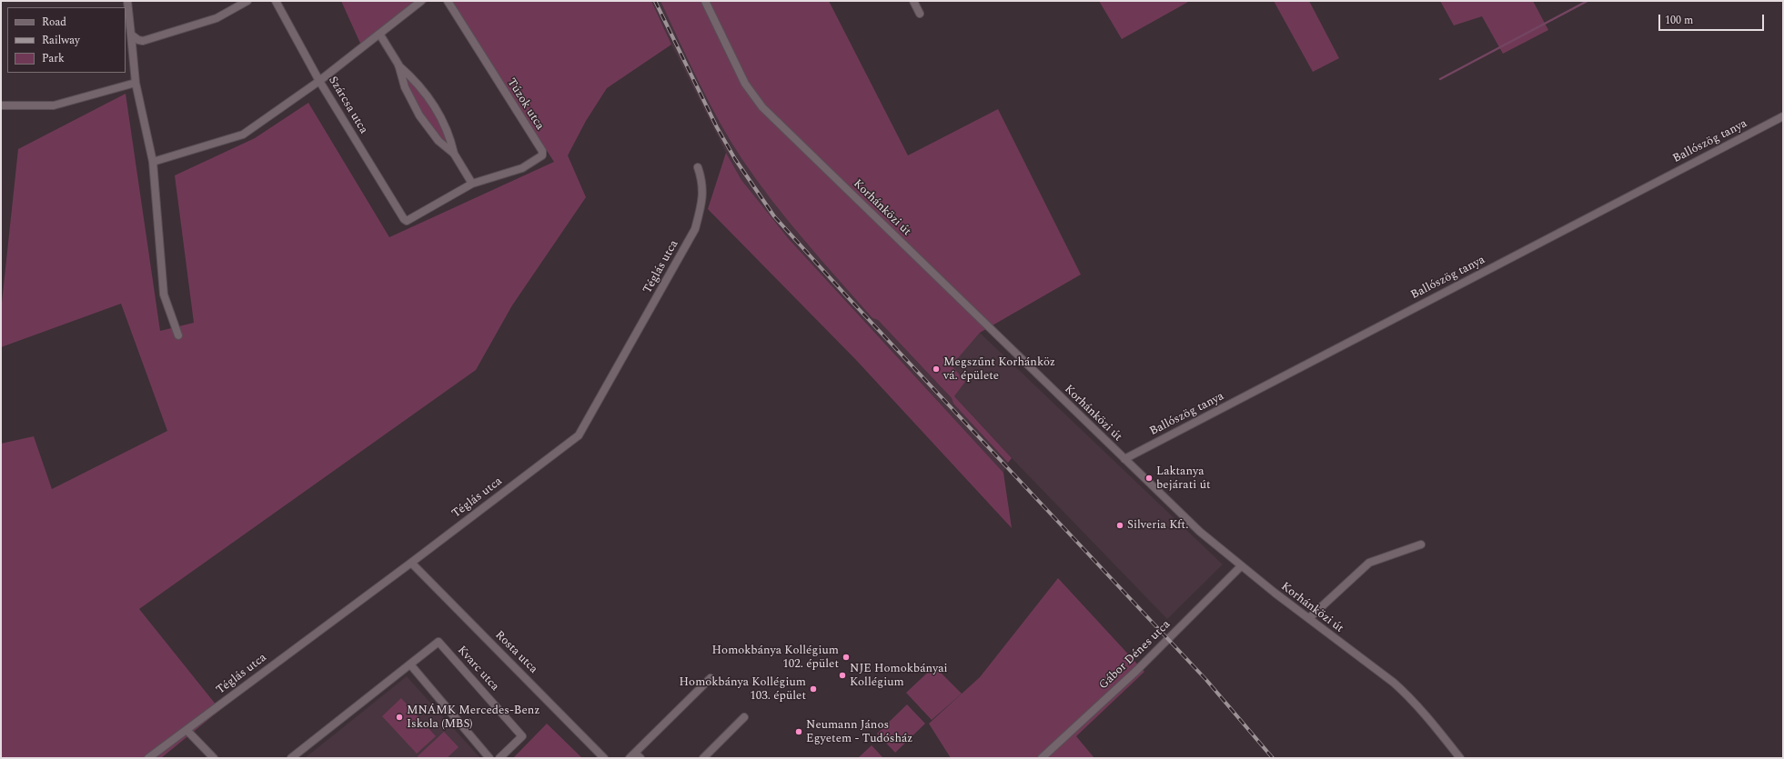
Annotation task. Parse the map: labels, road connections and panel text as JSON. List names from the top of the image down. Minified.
{"streets":{"street":["Túzok utca","Szárcsa utca","Ballószög tanya","Korhánközi út","Téglás utca","Rosta utca","Gábor Dénes utca","Kvarc utca"]},"crossings":[["Túzok utca","Szárcsa utca"],["Ballószög tanya","Korhánközi út"],["Korhánközi út","Gábor Dénes utca"],["Téglás utca","Rosta utca"]],"places":["Megszűnt Korhánköz vá. épülete","Laktanya bejárati út","Silveria Kft.","Homokbánya Kollégium 102. épület","NJE Homokbányai Kollégium","Homokbánya Kollégium 103. épület","MNÁMK Mercedes-Benz Iskola (MBS)","Neumann János Egyetem - Tudósház"],"legend":["Road","Railway","Park"],"scale_bar":"100 m"}
